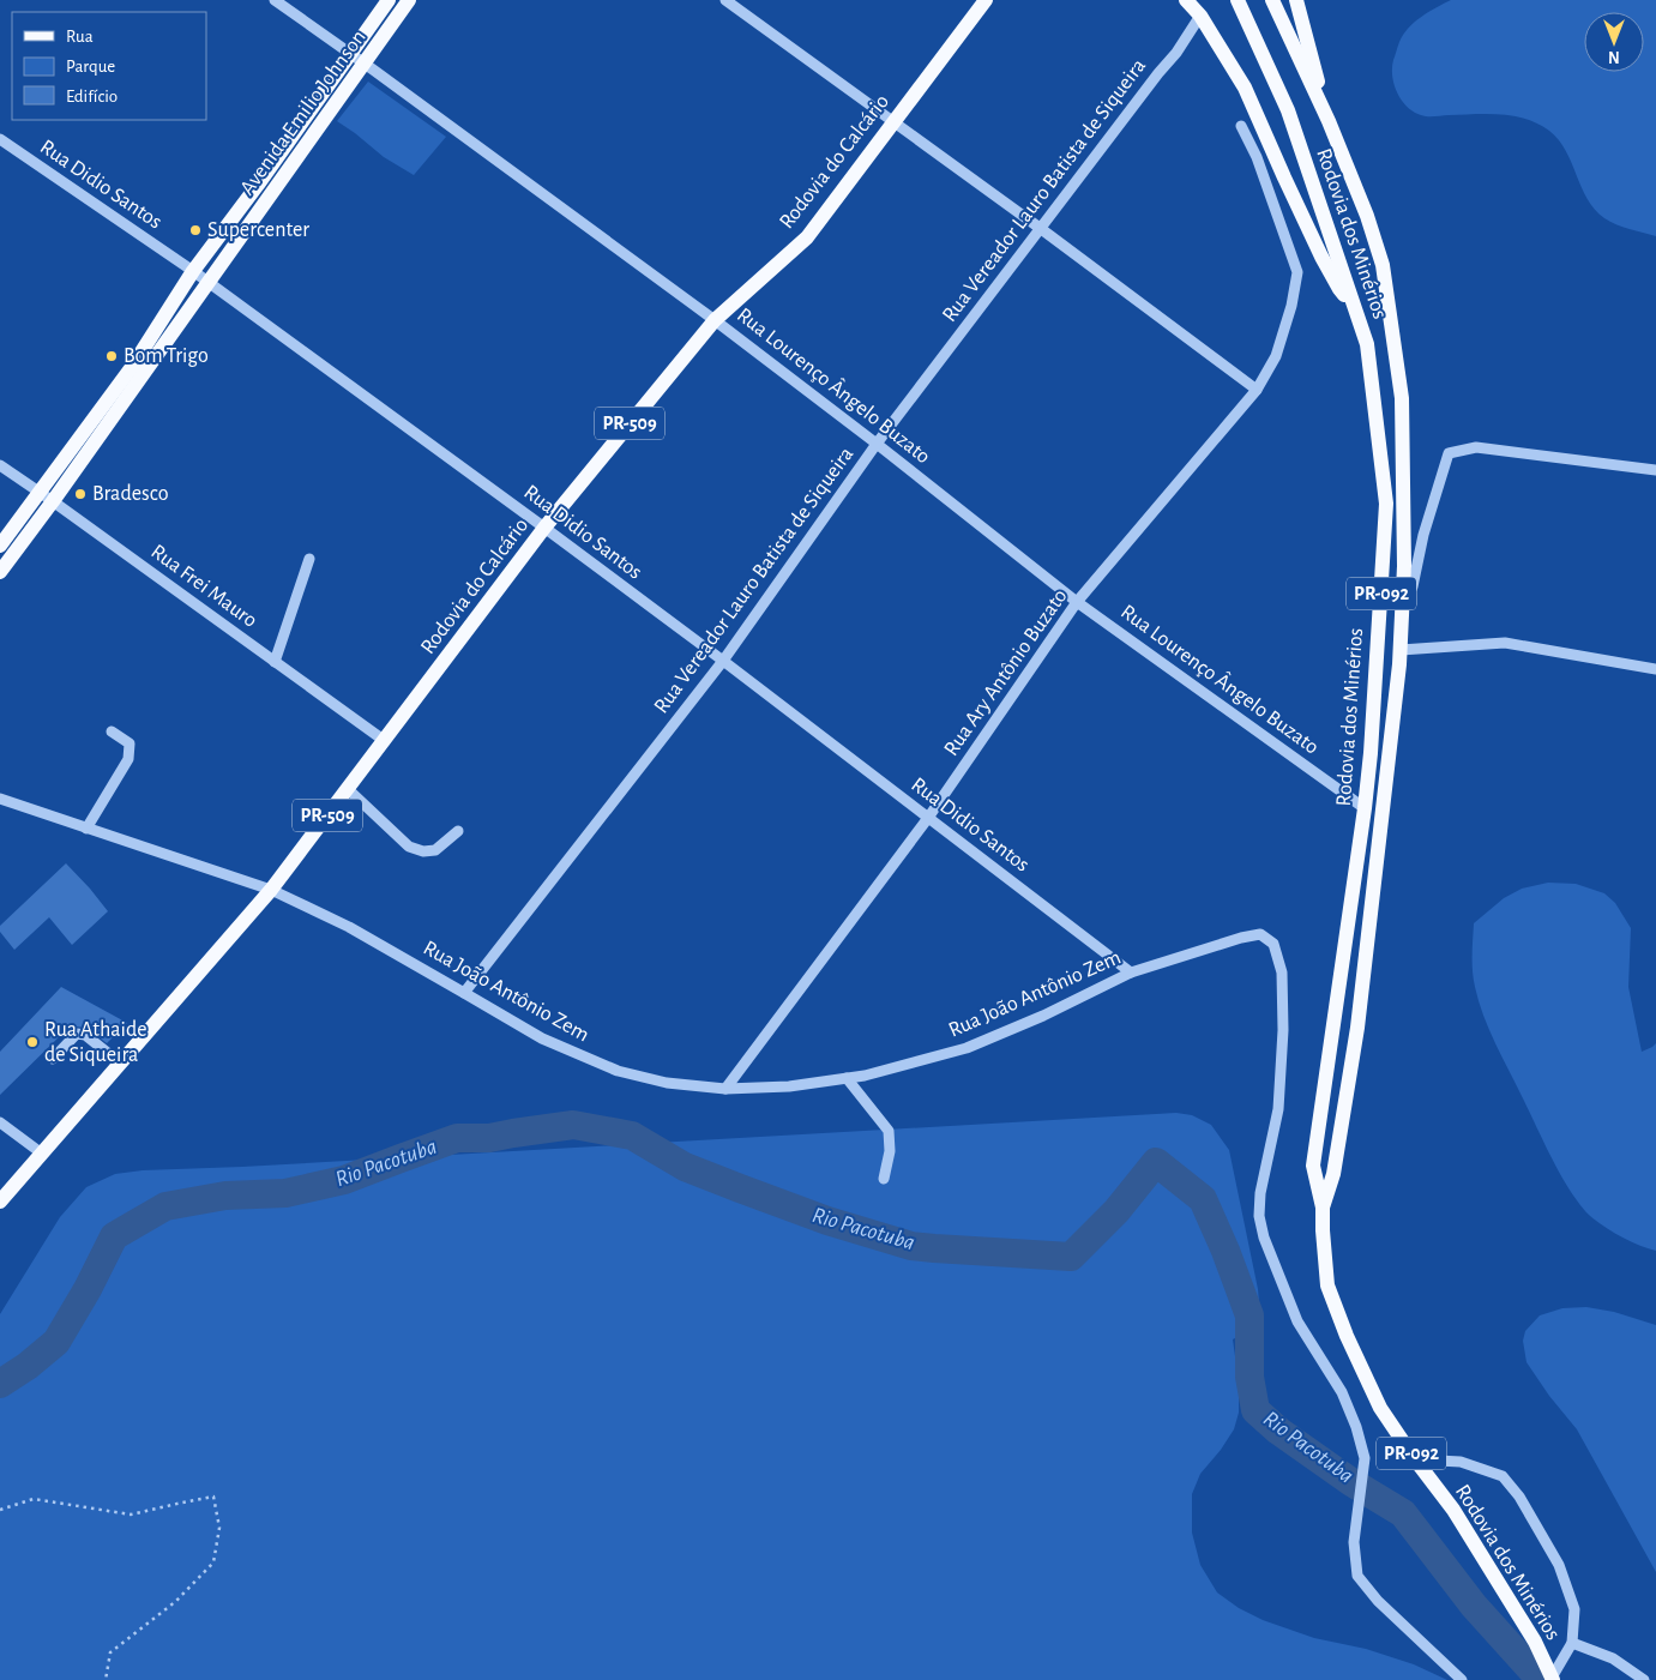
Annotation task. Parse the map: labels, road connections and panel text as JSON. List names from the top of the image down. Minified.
{"streets":{"main road":["Avenida Emilio Johnson","Rodovia do Calcário","Rodovia dos Minérios","PR-509","PR-092"],"street":["Rua Didio Santos","Rua Vereador Lauro Batista de Siqueira","Rua Lourenço Ângelo Buzato","Rua Frei Mauro","Rua Ary Antônio Buzato","Rua João Antônio Zem"]},"crossings":[["Avenida Emilio Johnson","Rua Didio Santos"],["Avenida Emilio Johnson","Rua Lourenço Ângelo Buzato"],["Avenida Emilio Johnson","Rua Frei Mauro"],["Rodovia do Calcário","Rua Didio Santos"],["Rodovia do Calcário","Rua Lourenço Ângelo Buzato"],["Rodovia do Calcário","Rua Frei Mauro"],["Rodovia do Calcário","Rua João Antônio Zem"],["Rua Didio Santos","Rua Vereador Lauro Batista de Siqueira"],["Rua Didio Santos","Rua Ary Antônio Buzato"],["Rua Didio Santos","Rua João Antônio Zem"],["Rua Vereador Lauro Batista de Siqueira","Rua Lourenço Ângelo Buzato"],["Rua Vereador Lauro Batista de Siqueira","Rua João Antônio Zem"],["Rodovia dos Minérios","Rua Lourenço Ângelo Buzato"],["Rua Lourenço Ângelo Buzato","Rua Ary Antônio Buzato"],["Rua Ary Antônio Buzato","Rua João Antônio Zem"]],"water":["Rio Pacotuba"],"places":["Supercenter","Bom Trigo","Bradesco","Rua Athaide de Siqueira"],"legend":["Rua","Parque","Edifício"],"north":"bottom"}
